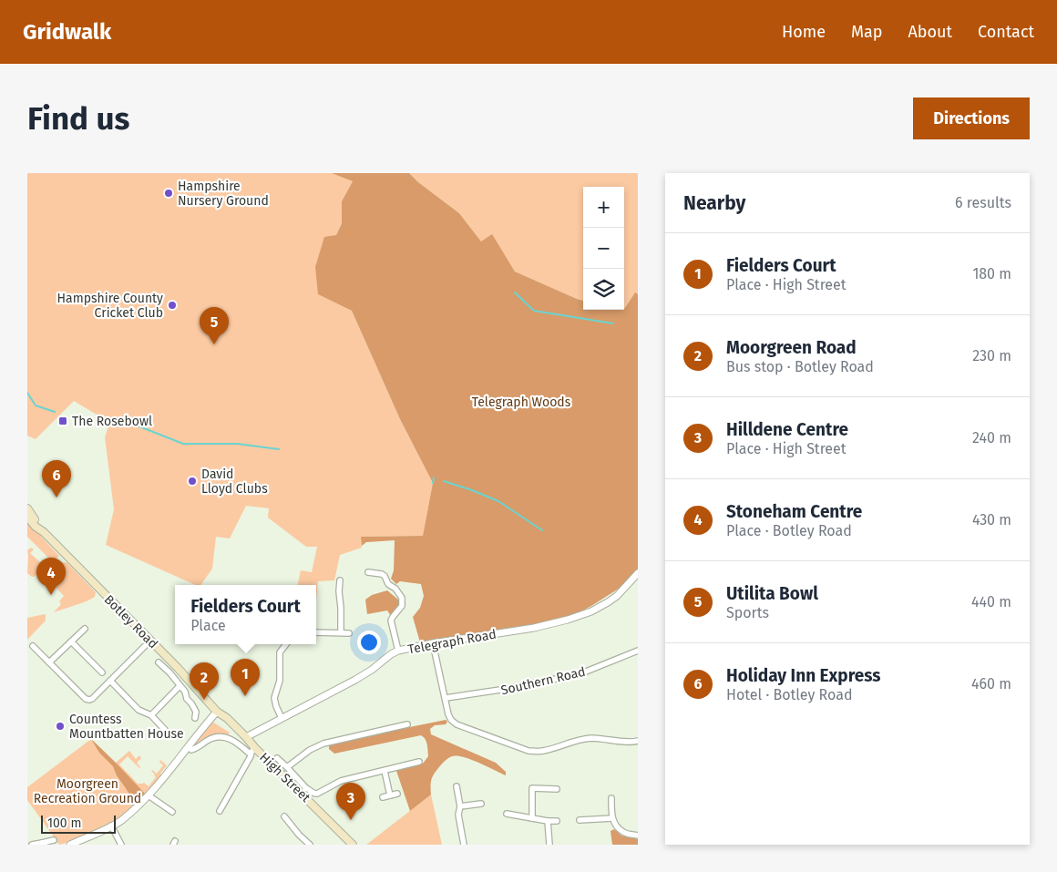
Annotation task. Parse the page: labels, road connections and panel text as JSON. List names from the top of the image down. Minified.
{"streets":{"main road":["Botley Road","High Street"],"street":["Telegraph Road","Southern Road"]},"crossings":[["Botley Road","High Street"],["Telegraph Road","High Street"]],"parks":["Telegraph Woods","Moorgreen Recreation Ground"],"places":{"other":["Hampshire Nursery Ground","Hampshire County Cricket Club","David Lloyd Clubs","Countess Mountbatten House"],"transit":["The Rosebowl"]},"scale_bar":"100 m","page":{"header":"Gridwalk","nav":["Home","Map","About","Contact"],"buttons":"Directions","title":"Find us","heading":["Nearby","6 results"],"map_buttons":["+","−"],"list":[{"mark":"1","name":"Fielders Court","note":"Place · High Street","value":"180 m"},{"mark":"2","name":"Moorgreen Road","note":"Bus stop · Botley Road","value":"230 m"},{"mark":"3","name":"Hilldene Centre","note":"Place · High Street","value":"240 m"},{"mark":"4","name":"Stoneham Centre","note":"Place · Botley Road","value":"430 m"},{"mark":"5","name":"Utilita Bowl","note":"Sports","value":"440 m"},{"mark":"6","name":"Holiday Inn Express","note":"Hotel · Botley Road","value":"460 m"}],"pins":["5","6","4","1","2","3"],"popup":["Fielders Court","Place"],"scale":"100 m"}}
